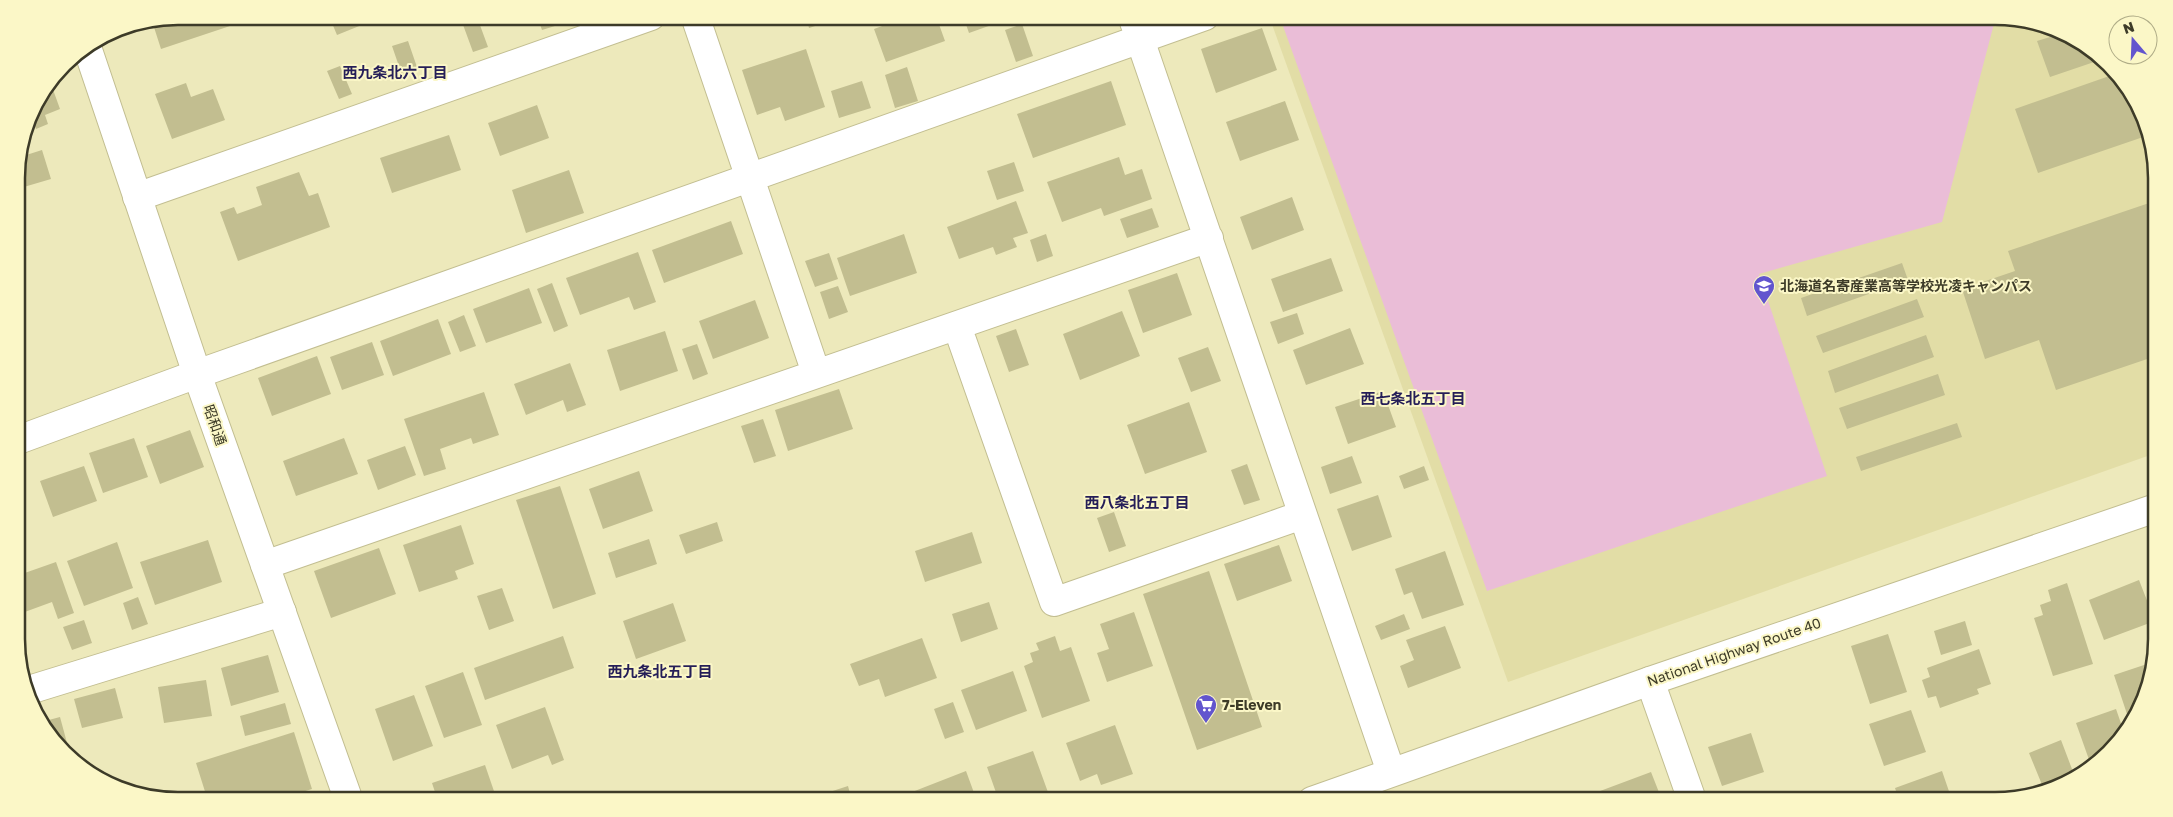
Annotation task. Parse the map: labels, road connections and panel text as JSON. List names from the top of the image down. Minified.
{"streets":{"main road":["昭和通","National Highway Route 40"]},"districts":["西九条北六丁目","西七条北五丁目","西八条北五丁目","西九条北五丁目"],"places":{"school or university":["北海道名寄産業高等学校光凌キャンパス"],"supermarket":["7-Eleven"]},"north":"top"}
